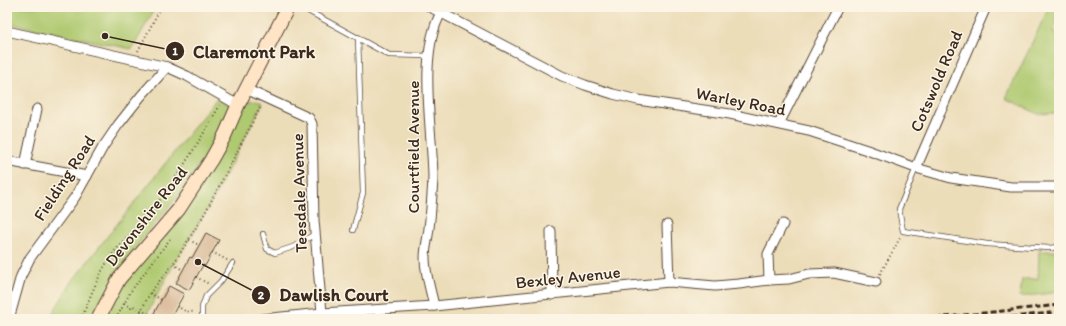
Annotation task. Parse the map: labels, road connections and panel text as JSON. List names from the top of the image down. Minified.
{"streets":{"main road":["Devonshire Road"],"street":["Cotswold Road","Warley Road","Courtfield Avenue","Fielding Road","Teesdale Avenue","Bexley Avenue"]},"crossings":[["Cotswold Road","Warley Road"],["Warley Road","Courtfield Avenue"],["Courtfield Avenue","Bexley Avenue"],["Teesdale Avenue","Devonshire Road"],["Teesdale Avenue","Bexley Avenue"]],"places":["Claremont Park","Dawlish Court"]}
